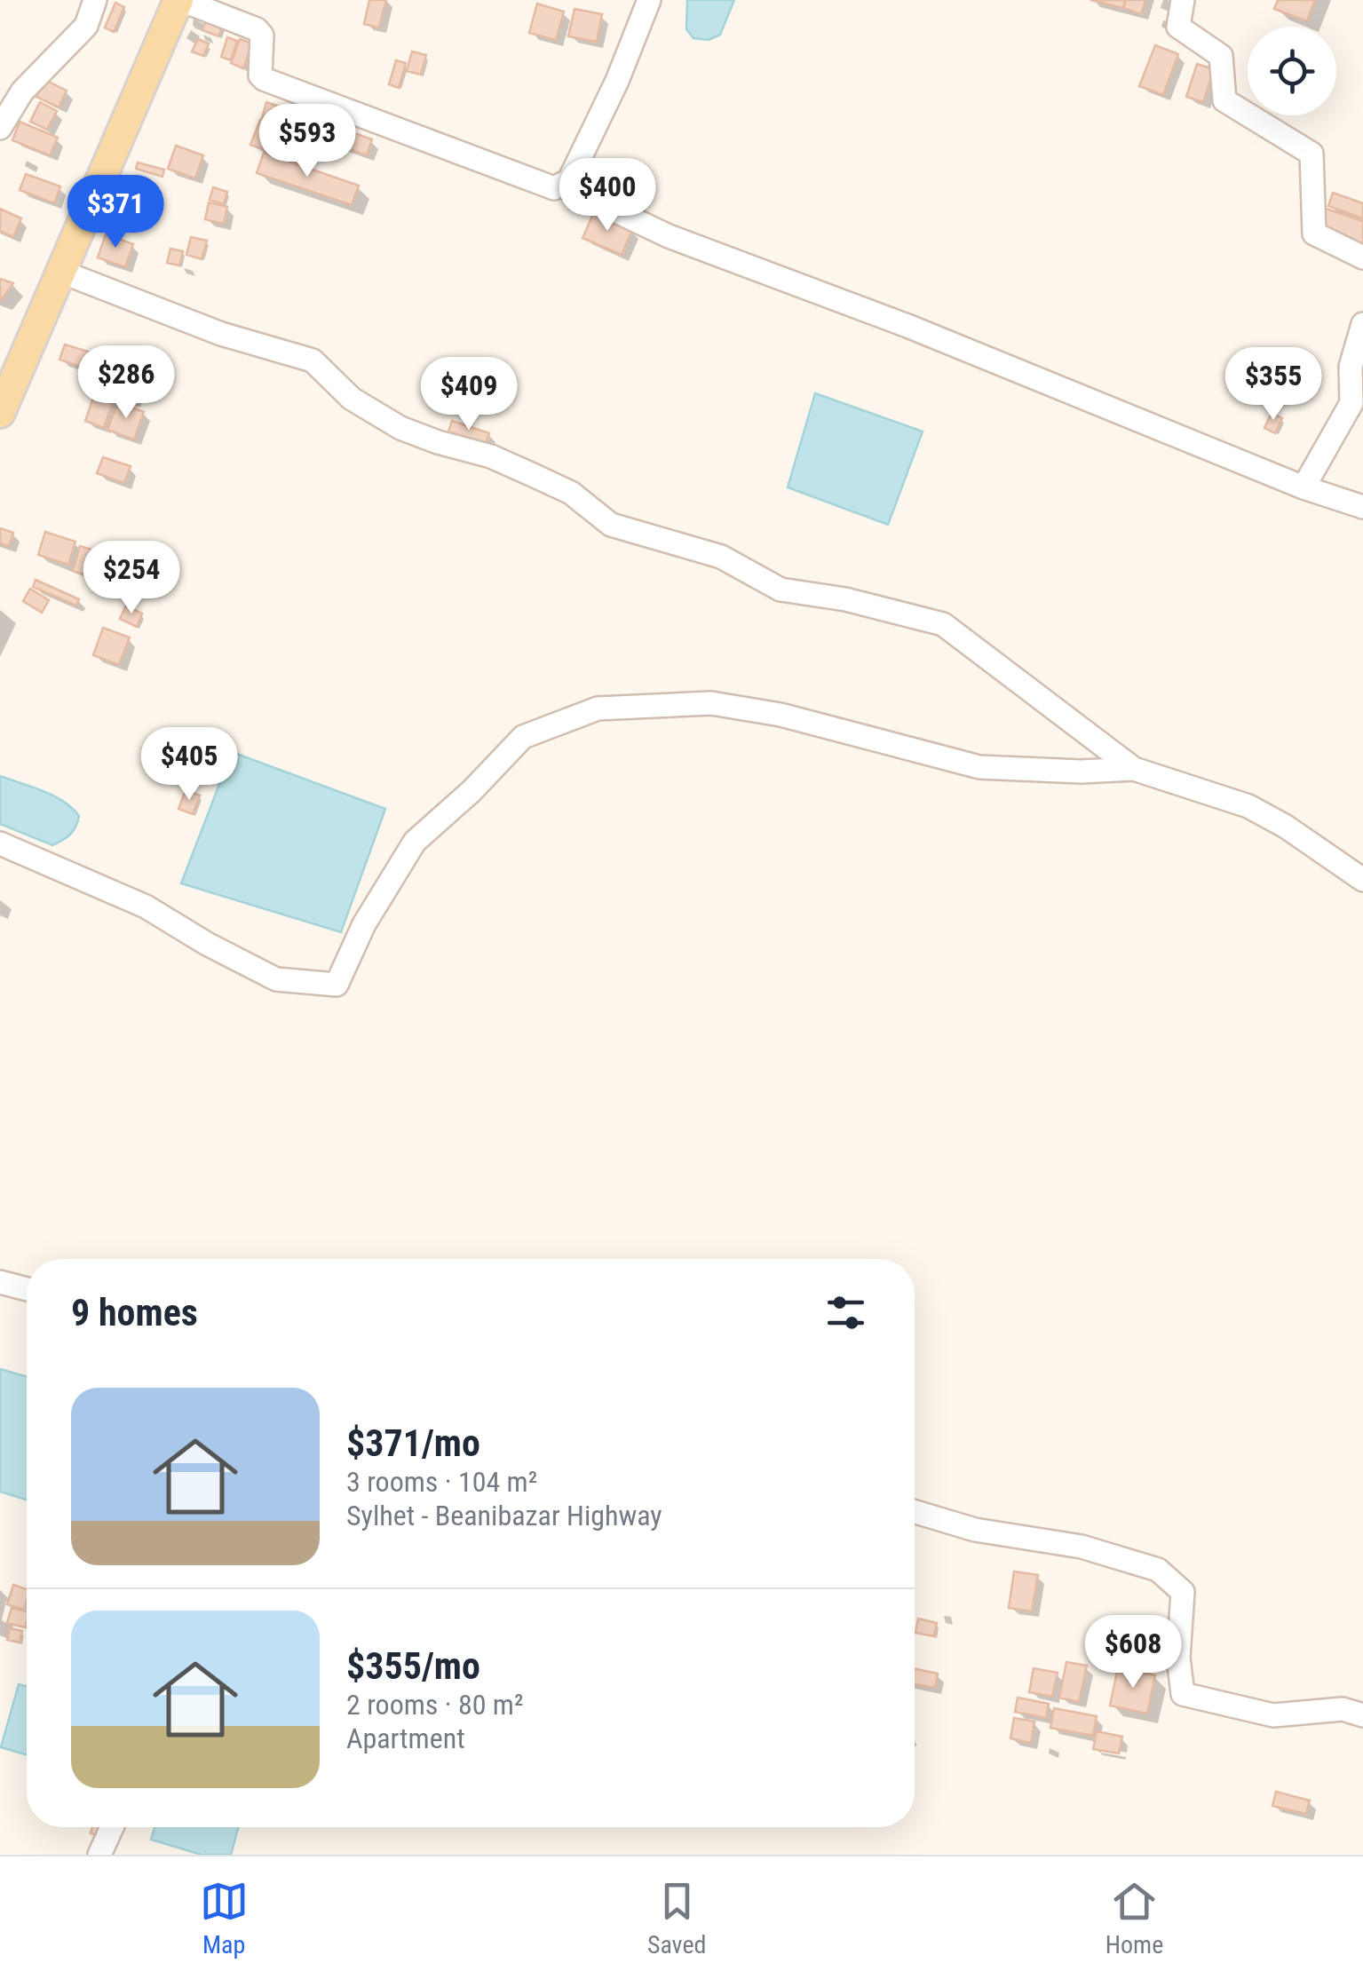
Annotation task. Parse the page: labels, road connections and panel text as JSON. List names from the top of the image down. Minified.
{"page":{"price":["$593","$400","$371","$286","$355","$409","$254","$405","$608"],"heading":"9 homes","list":[{"name":"$371/mo","note":"3 rooms · 104 m² · Sylhet - Beanibazar Highway"},{"name":"$355/mo","note":"2 rooms · 80 m² · Apartment"}],"tabs":["Map","Saved","Home"]}}
